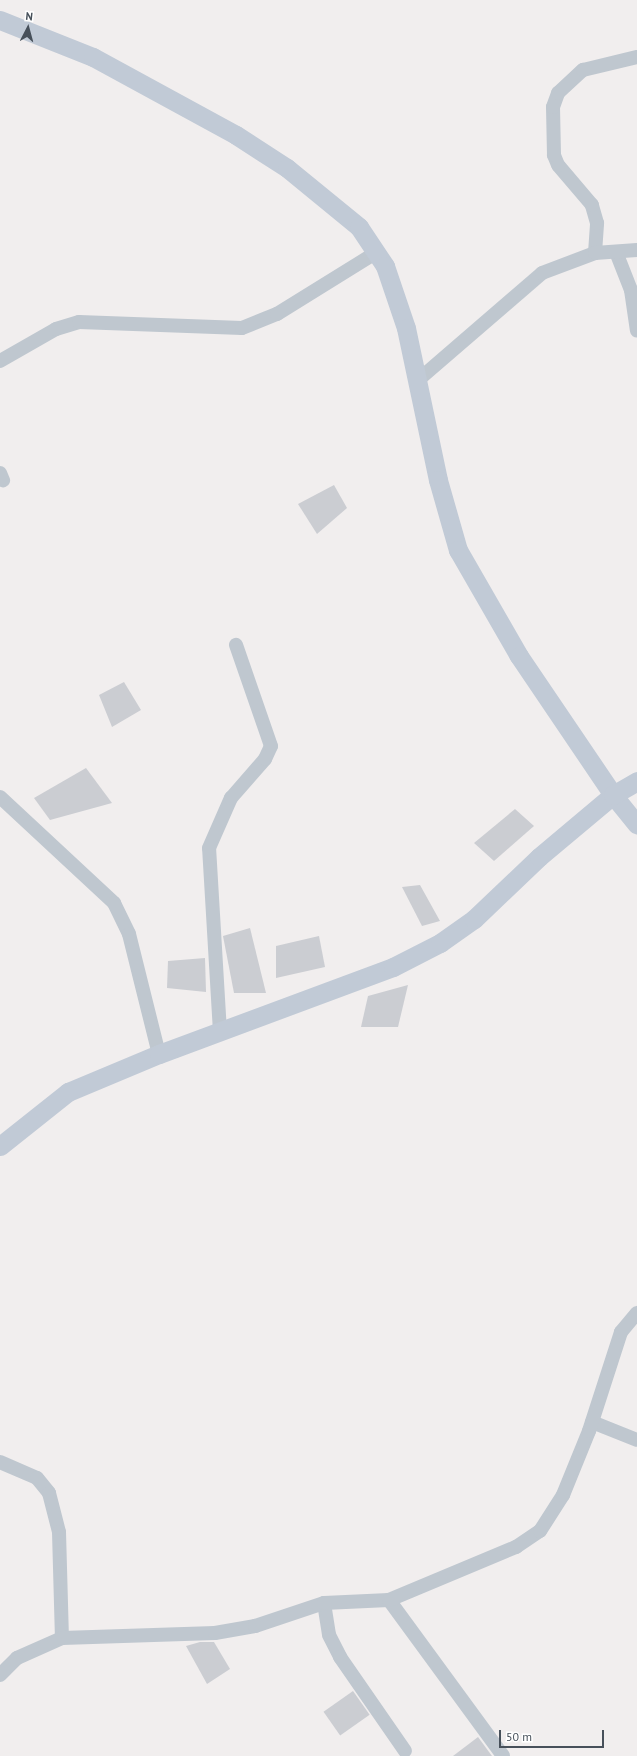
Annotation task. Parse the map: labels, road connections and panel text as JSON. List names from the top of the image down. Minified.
{"scale_bar":"50 m","north":"top"}
